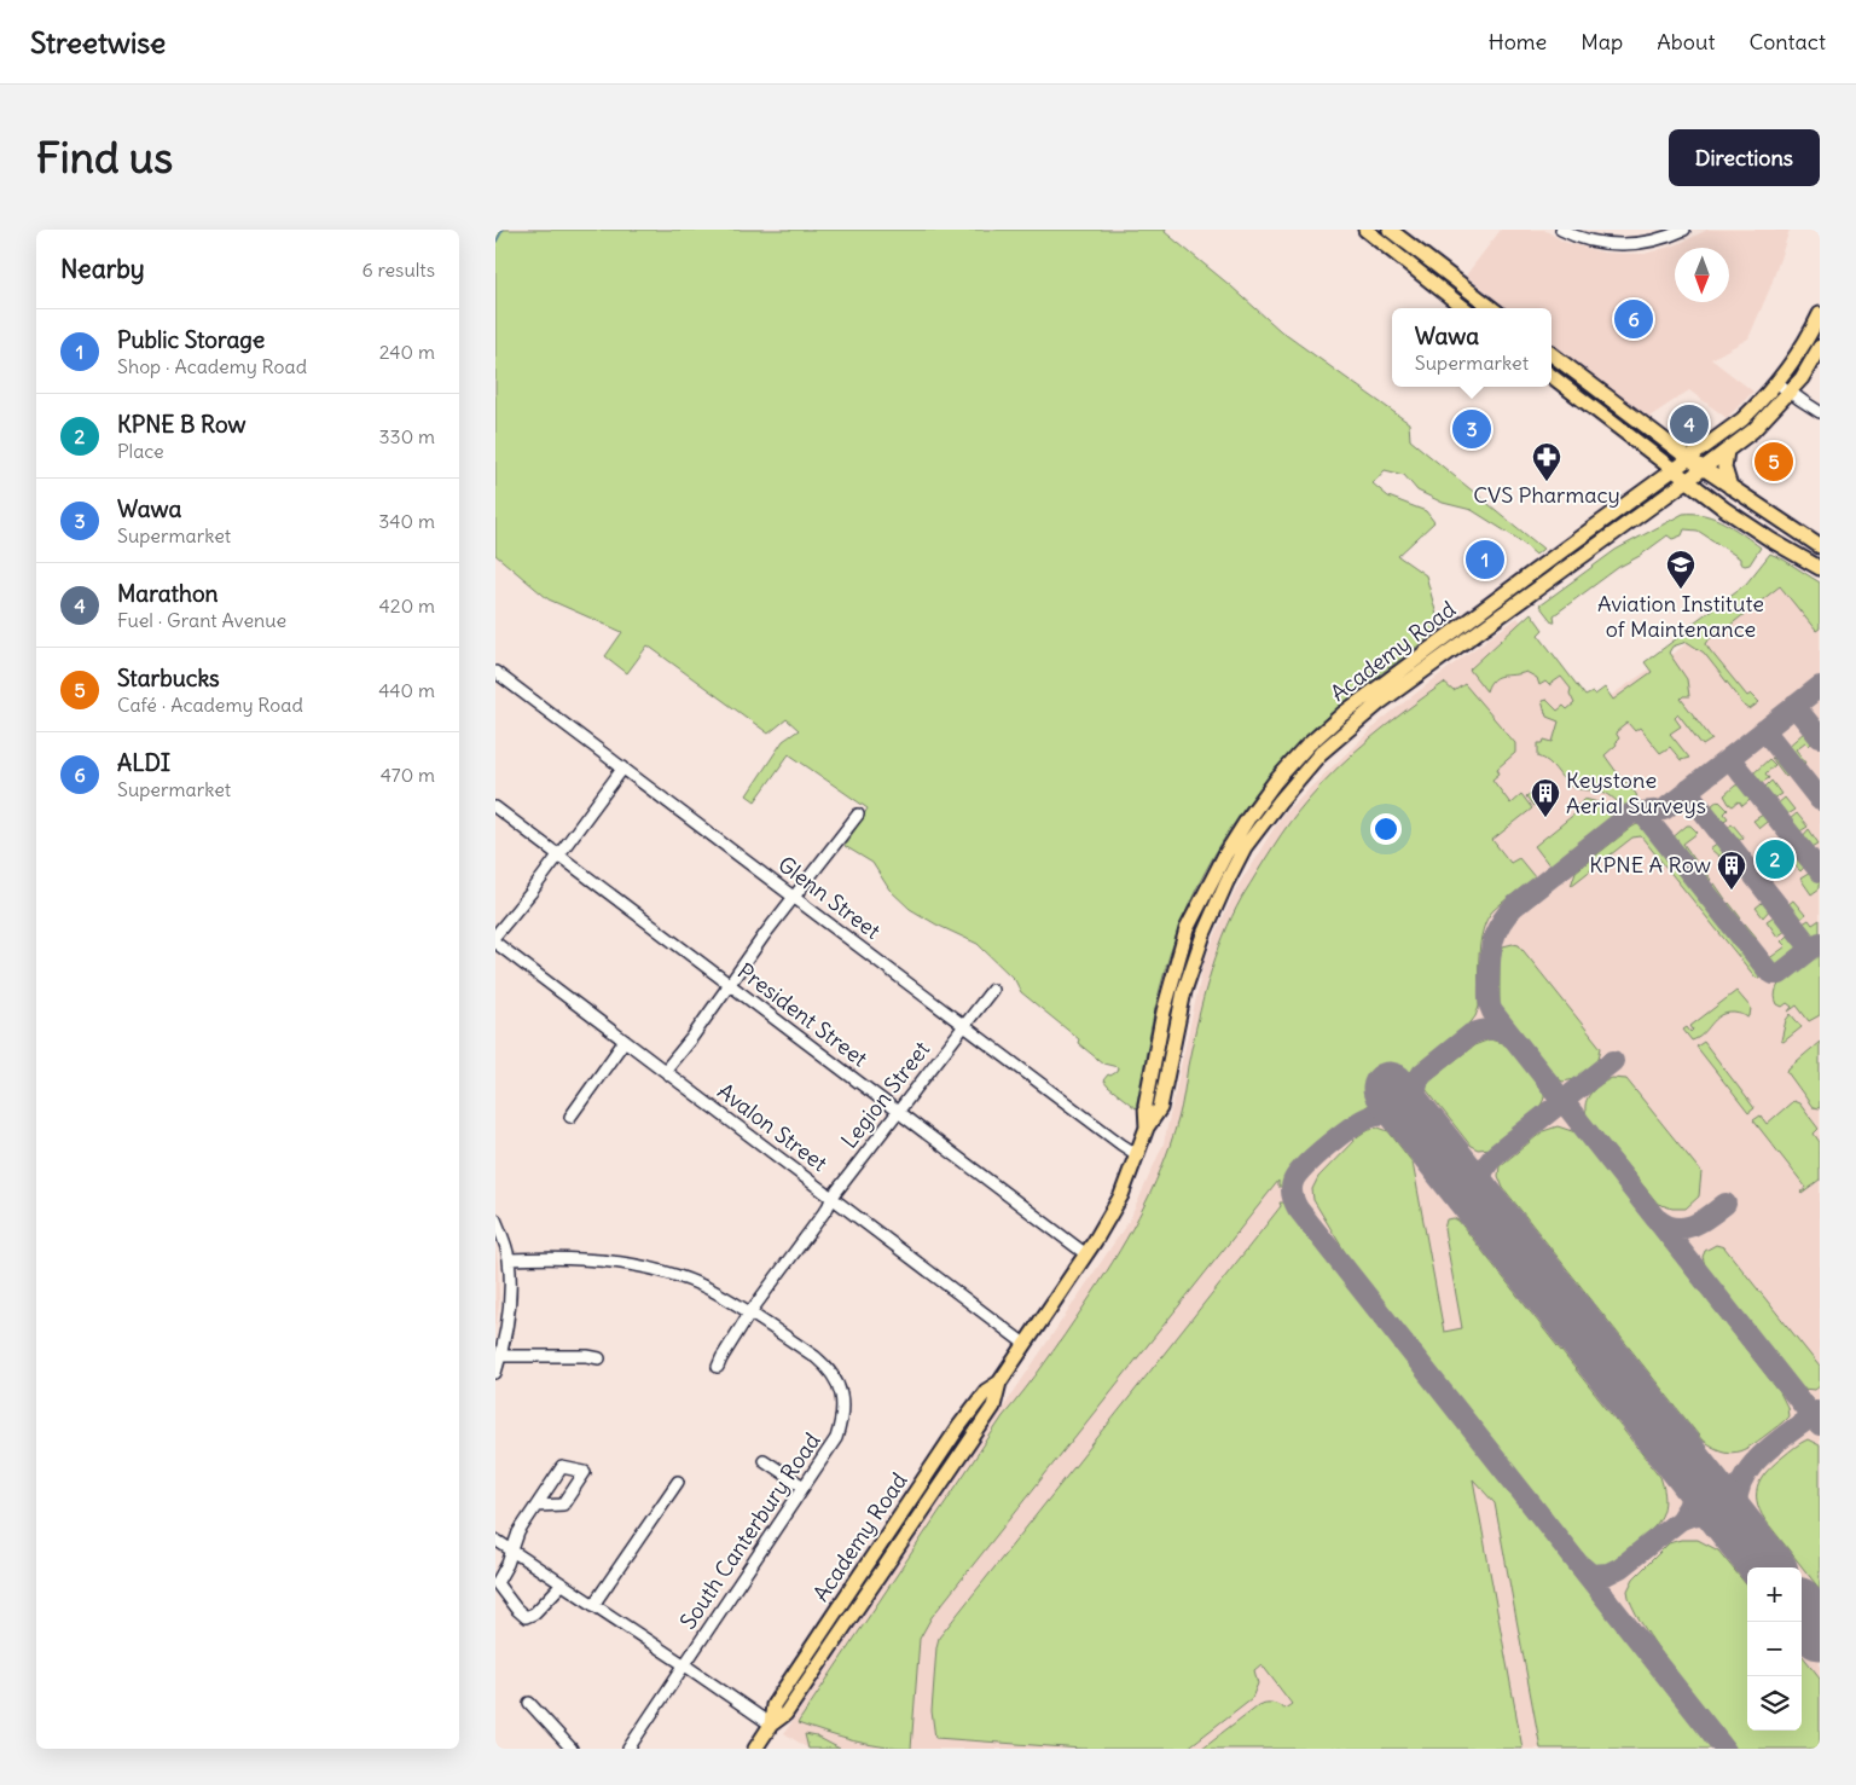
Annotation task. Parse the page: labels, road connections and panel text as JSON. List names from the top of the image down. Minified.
{"streets":{"main road":["Academy Road"],"street":["Glenn Street","President Street","Legion Street","Avalon Street","South Canterbury Road"]},"crossings":[["Academy Road","Glenn Street"],["Academy Road","President Street"],["Academy Road","Avalon Street"],["Glenn Street","Legion Street"],["President Street","Legion Street"],["Legion Street","Avalon Street"],["Legion Street","South Canterbury Road"]],"places":{"pharmacy":["CVS Pharmacy"],"school or university":["Aviation Institute of Maintenance"],"building":["Keystone Aerial Surveys","KPNE A Row"]},"north":"bottom","page":{"header":"Streetwise","nav":["Home","Map","About","Contact"],"buttons":"Directions","title":"Find us","heading":["Nearby","6 results"],"pins":["6","4","3","5","1","2"],"list":[{"mark":"1","name":"Public Storage","note":"Shop · Academy Road","value":"240 m"},{"mark":"2","name":"KPNE B Row","note":"Place","value":"330 m"},{"mark":"3","name":"Wawa","note":"Supermarket","value":"340 m"},{"mark":"4","name":"Marathon","note":"Fuel · Grant Avenue","value":"420 m"},{"mark":"5","name":"Starbucks","note":"Café · Academy Road","value":"440 m"},{"mark":"6","name":"ALDI","note":"Supermarket","value":"470 m"}],"popup":["Wawa","Supermarket"],"map_buttons":["+","−"]}}
